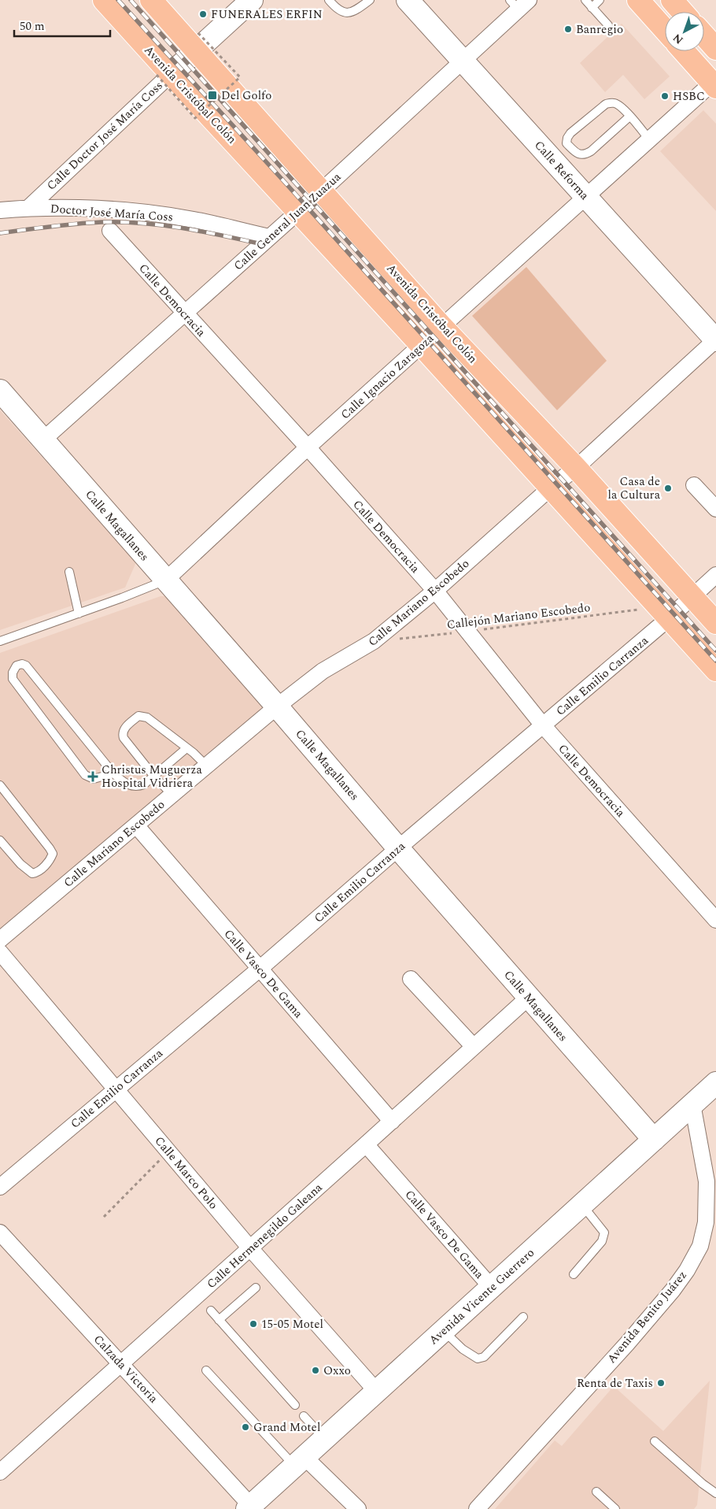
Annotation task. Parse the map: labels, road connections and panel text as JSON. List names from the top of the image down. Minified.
{"streets":{"main road":["Avenida Cristóbal Colón"],"street":["Calle Doctor José María Coss","Calle Reforma","Doctor José María Coss","Calle General Juan Zuazua","Calle Democracia","Calle Ignacio Zaragoza","Calle Magallanes","Calle Mariano Escobedo","Calle Emilio Carranza","Calle Vasco De Gama","Calle Marco Polo","Calle Hermenegildo Galeana","Avenida Vicente Guerrero","Avenida Benito Juárez","Calzada Victoria"],"path":["Callejón Mariano Escobedo"]},"crossings":[["Avenida Cristóbal Colón","Calle Doctor José María Coss"],["Avenida Cristóbal Colón","Calle General Juan Zuazua"],["Avenida Cristóbal Colón","Calle Ignacio Zaragoza"],["Avenida Cristóbal Colón","Calle Mariano Escobedo"],["Avenida Cristóbal Colón","Callejón Mariano Escobedo"],["Avenida Cristóbal Colón","Calle Emilio Carranza"],["Calle Doctor José María Coss","Doctor José María Coss"],["Calle Reforma","Calle General Juan Zuazua"],["Calle Reforma","Calle Ignacio Zaragoza"],["Calle Reforma","Calle Mariano Escobedo"],["Doctor José María Coss","Calle General Juan Zuazua"],["Calle General Juan Zuazua","Calle Democracia"],["Calle General Juan Zuazua","Calle Magallanes"],["Calle Democracia","Calle Ignacio Zaragoza"],["Calle Democracia","Calle Mariano Escobedo"],["Calle Democracia","Callejón Mariano Escobedo"],["Calle Democracia","Calle Emilio Carranza"],["Calle Ignacio Zaragoza","Calle Magallanes"],["Calle Magallanes","Calle Mariano Escobedo"],["Calle Magallanes","Calle Emilio Carranza"],["Calle Magallanes","Calle Hermenegildo Galeana"],["Calle Magallanes","Avenida Vicente Guerrero"],["Calle Mariano Escobedo","Callejón Mariano Escobedo"],["Calle Mariano Escobedo","Calle Vasco De Gama"],["Callejón Mariano Escobedo","Calle Emilio Carranza"],["Calle Emilio Carranza","Calle Vasco De Gama"],["Calle Emilio Carranza","Calle Marco Polo"],["Calle Vasco De Gama","Calle Hermenegildo Galeana"],["Calle Vasco De Gama","Avenida Vicente Guerrero"],["Calle Marco Polo","Calle Hermenegildo Galeana"],["Calle Marco Polo","Avenida Vicente Guerrero"],["Calle Hermenegildo Galeana","Calzada Victoria"],["Avenida Vicente Guerrero","Avenida Benito Juárez"],["Avenida Vicente Guerrero","Calzada Victoria"]],"places":{"other":["FUNERALES ERFIN","Banregio","HSBC","Casa de la Cultura","15-05 Motel","Oxxo","Renta de Taxis","Grand Motel"],"transit":["Del Golfo"],"health":["Christus Muguerza Hospital Vidriera"]},"scale_bar":"50 m","north":"bottom left"}
